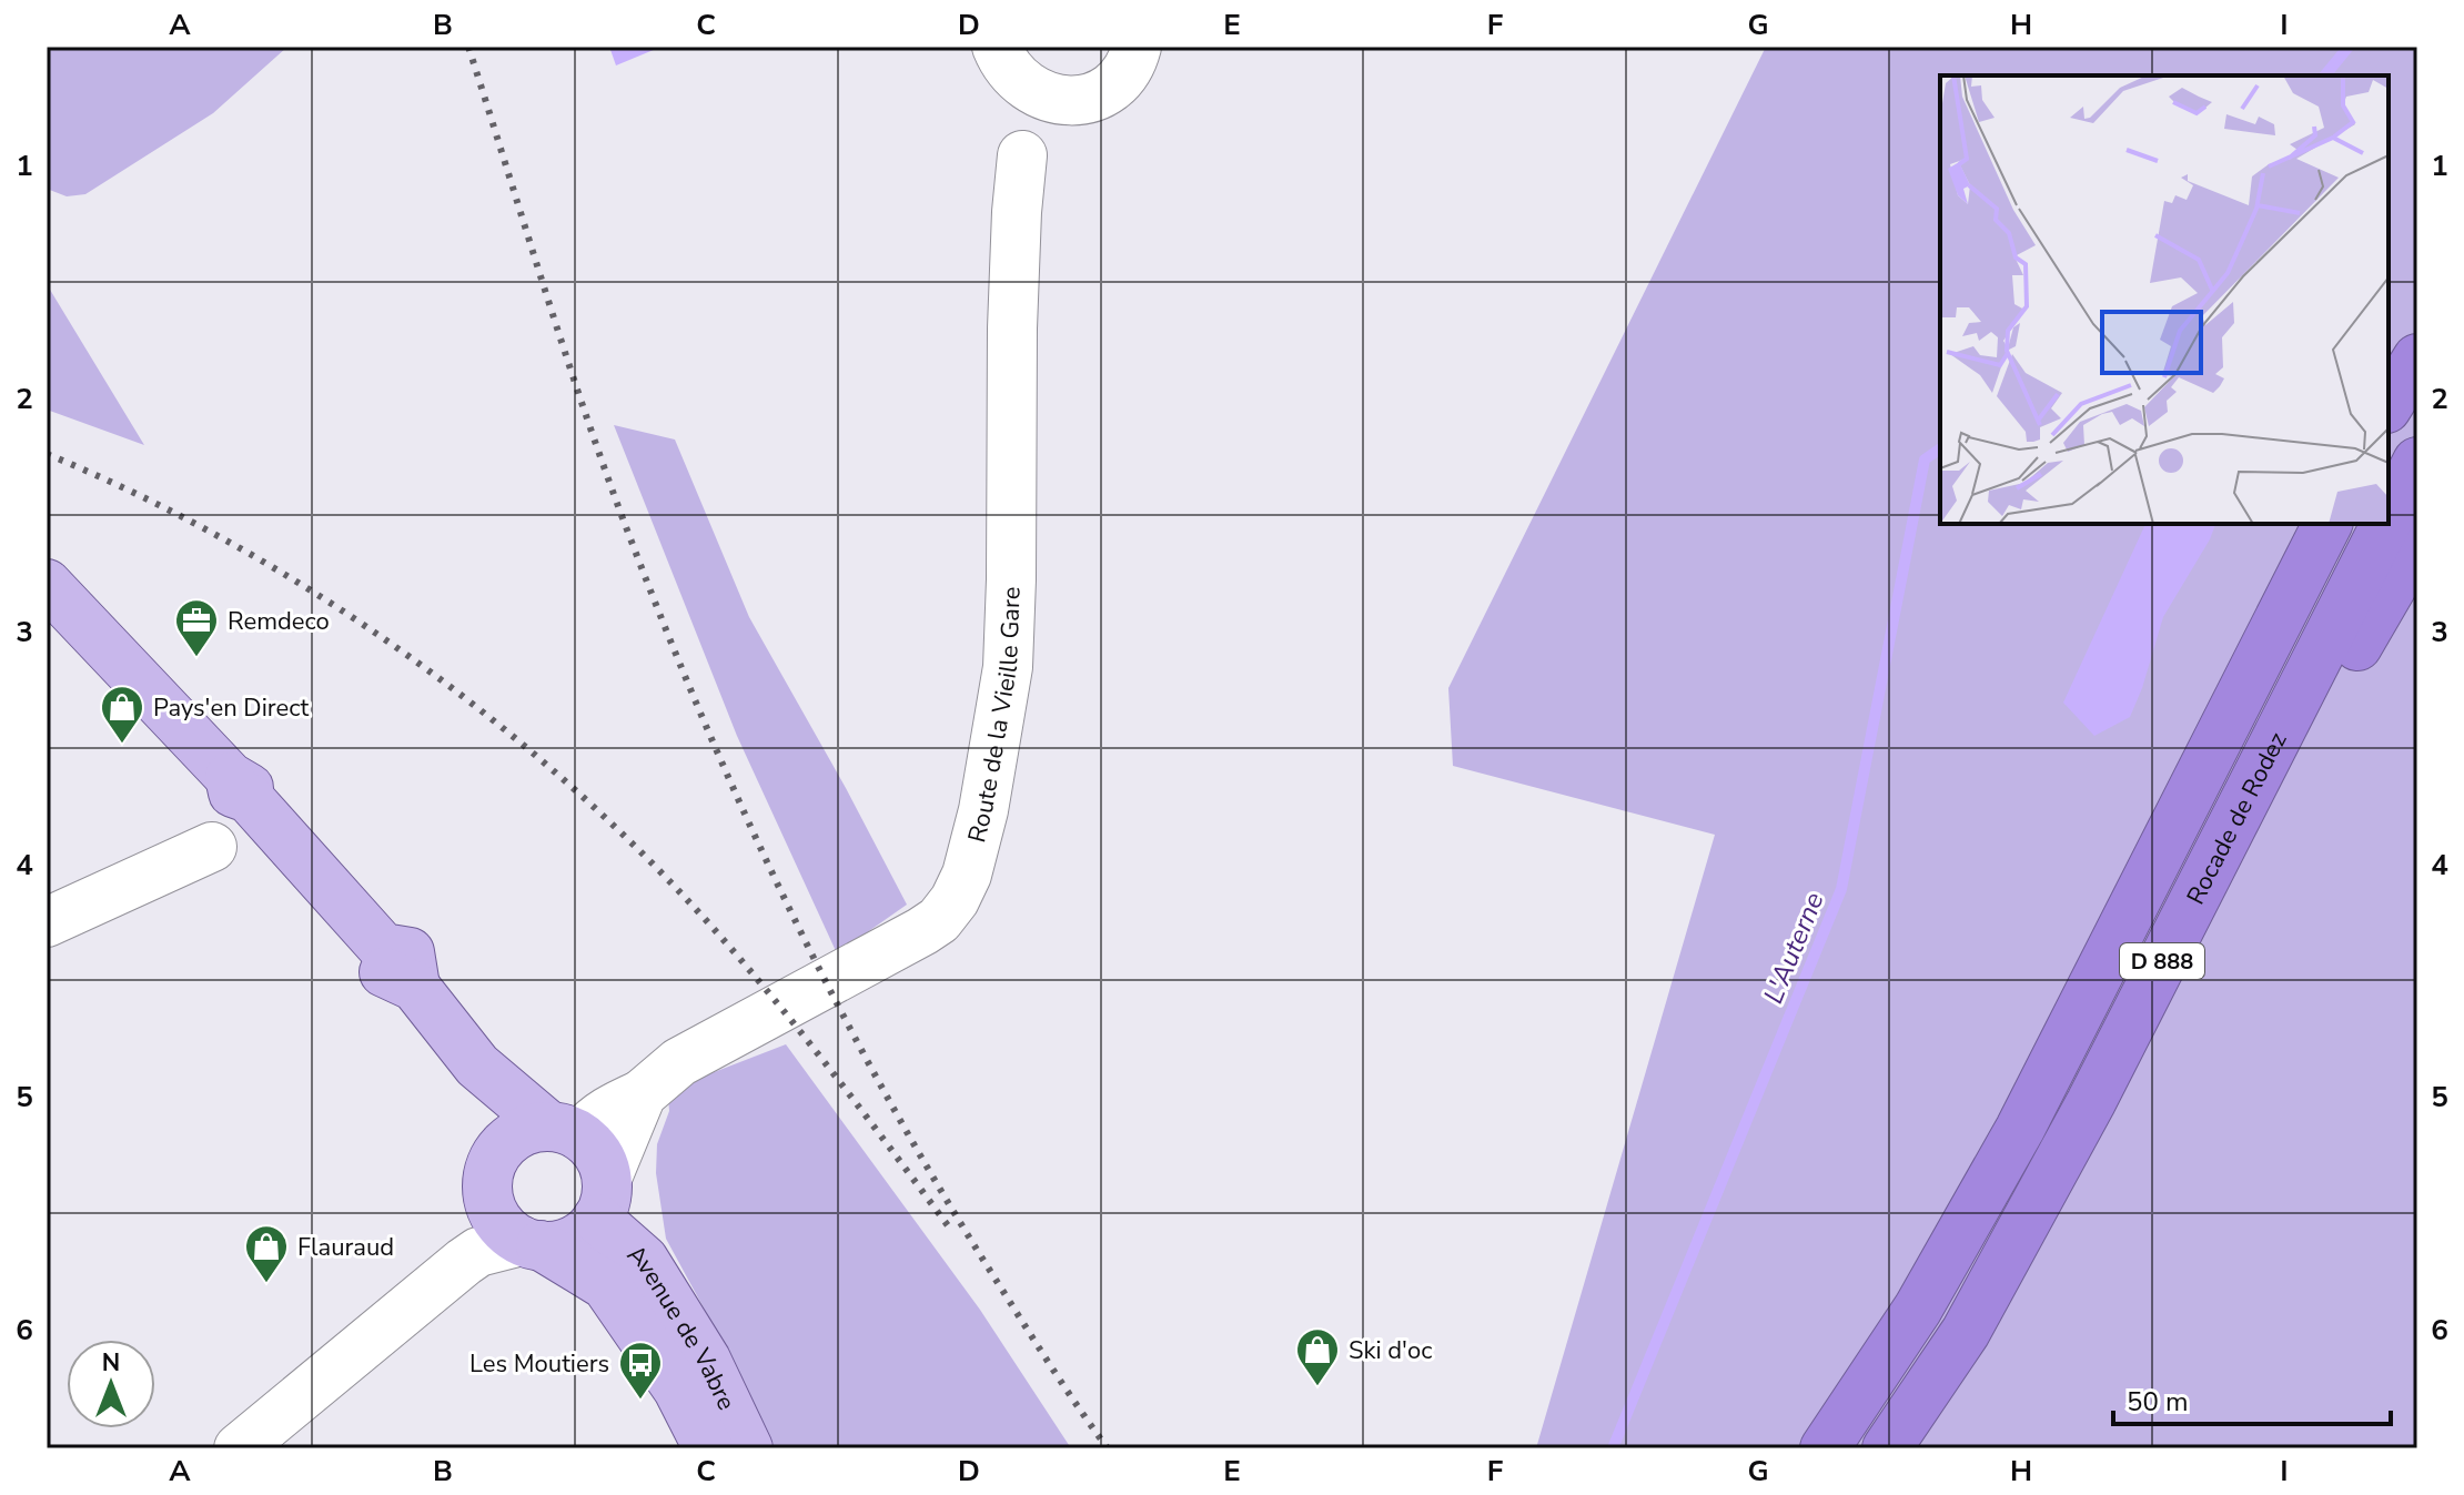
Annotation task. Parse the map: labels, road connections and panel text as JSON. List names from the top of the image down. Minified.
{"streets":{"highway":["Rocade de Rodez","D 888"],"main road":["Avenue de Vabre"],"street":["Route de la Vieille Gare"]},"crossings":[["Route de la Vieille Gare","Avenue de Vabre"]],"water":["L'Auterne"],"places":{"office":["Remdeco"],"shop":["Pays'en Direct","Flauraud","Ski d'oc"],"bus stop":["Les Moutiers"]},"scale_bar":"50 m","north":"top","grid":{"columns":["A","B","C","D","E","F","G","H","I"],"rows":["1","2","3","4","5","6"]}}
